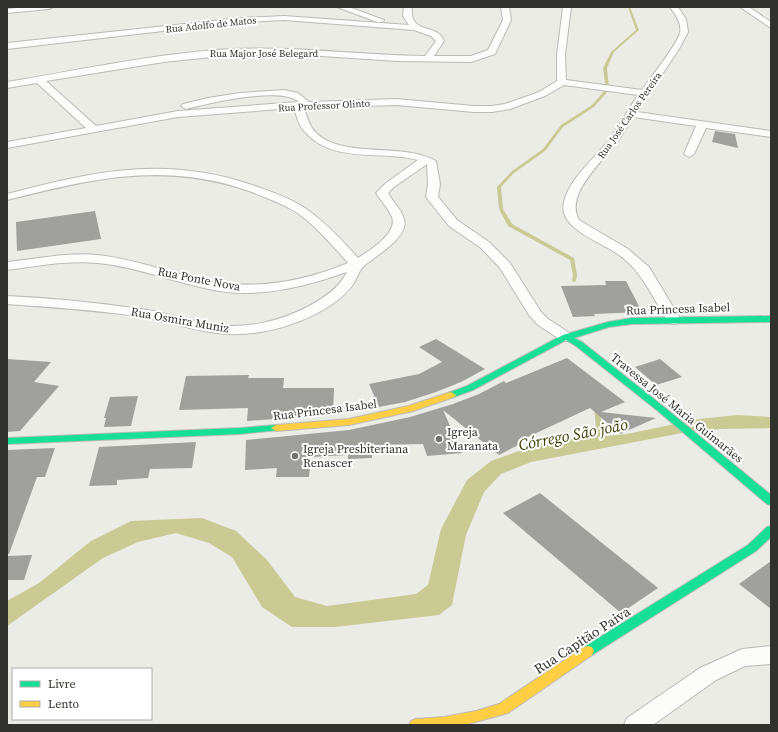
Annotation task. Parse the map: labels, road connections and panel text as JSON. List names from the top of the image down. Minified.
{"streets":{"main road":["Rua Princesa Isabel","Travessa José Maria Guimarães","Rua Capitão Paiva"],"street":["Rua Adolfo de Matos","Rua Major José Belegard","Rua Professor Olinto","Rua José Carlos Pereira","Rua Ponte Nova","Rua Osmira Muniz"]},"crossings":[["Rua Adolfo de Matos","Rua Major José Belegard"],["Rua José Carlos Pereira","Rua Princesa Isabel"],["Rua Ponte Nova","Rua Osmira Muniz"],["Rua Princesa Isabel","Travessa José Maria Guimarães"]],"water":["Córrego São joão"],"places":["Igreja Maranata","Igreja Presbiteriana Renascer"],"legend":["Livre","Lento"]}
